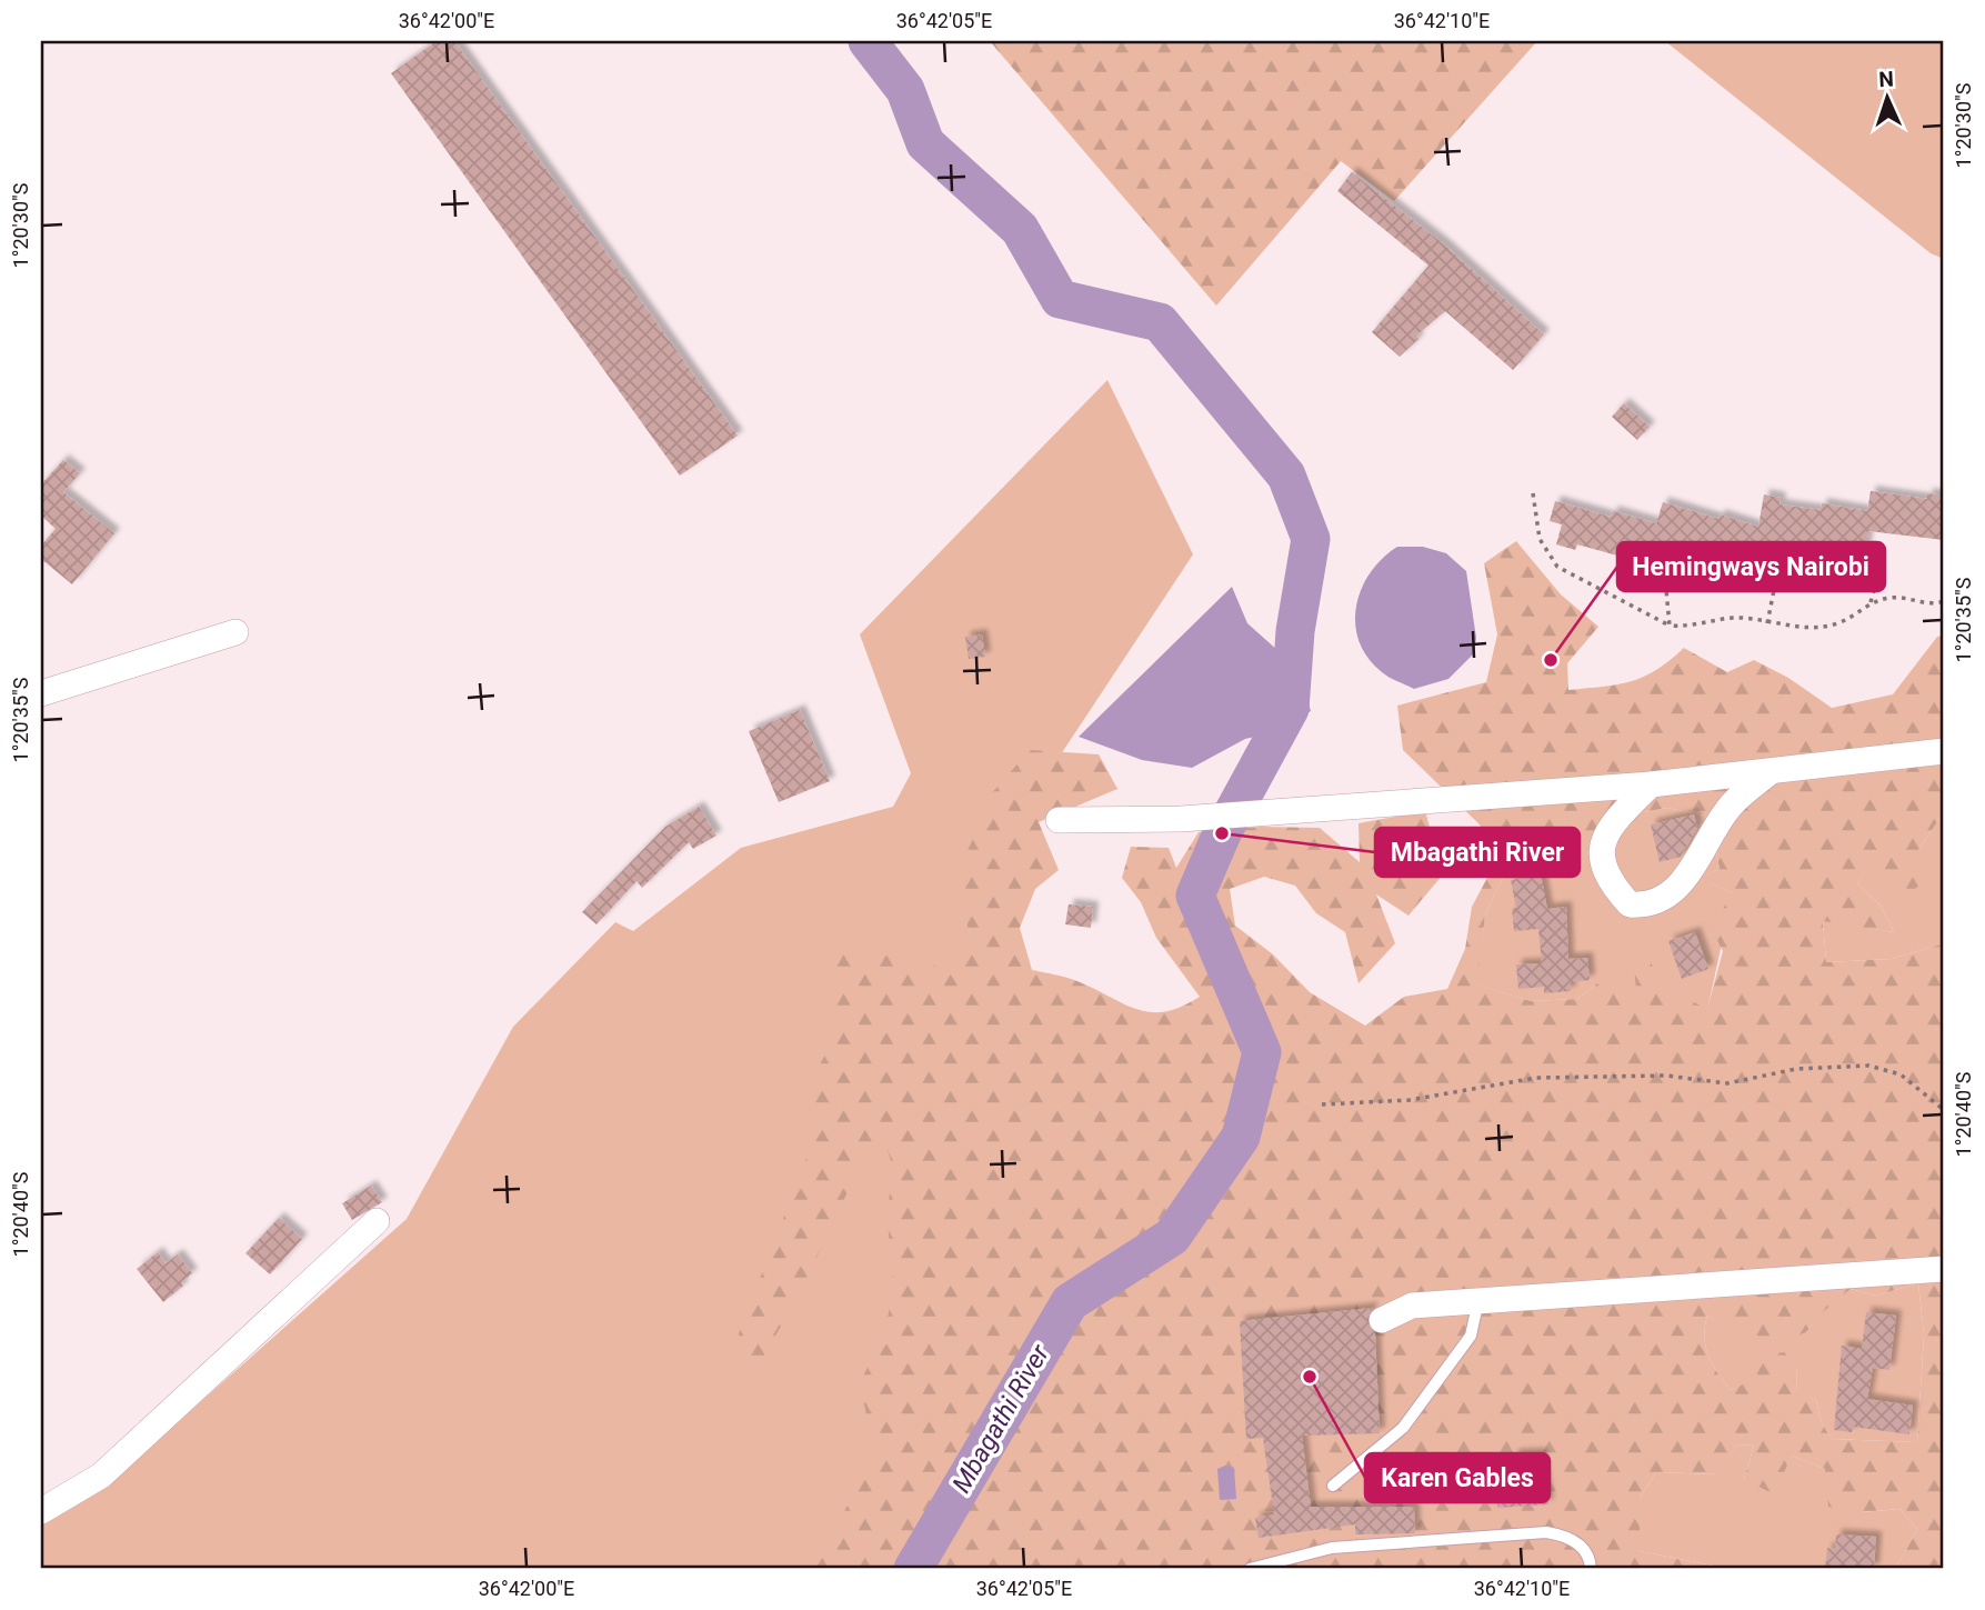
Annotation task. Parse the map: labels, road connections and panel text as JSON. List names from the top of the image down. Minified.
{"water":["Mbagathi River"],"places":["Hemingways Nairobi","Mbagathi River","Karen Gables"],"north":"top","coordinates":["36°42'00\"E","36°42'05\"E","36°42'10\"E","1°20'30\"S","1°20'35\"S","1°20'40\"S"]}
